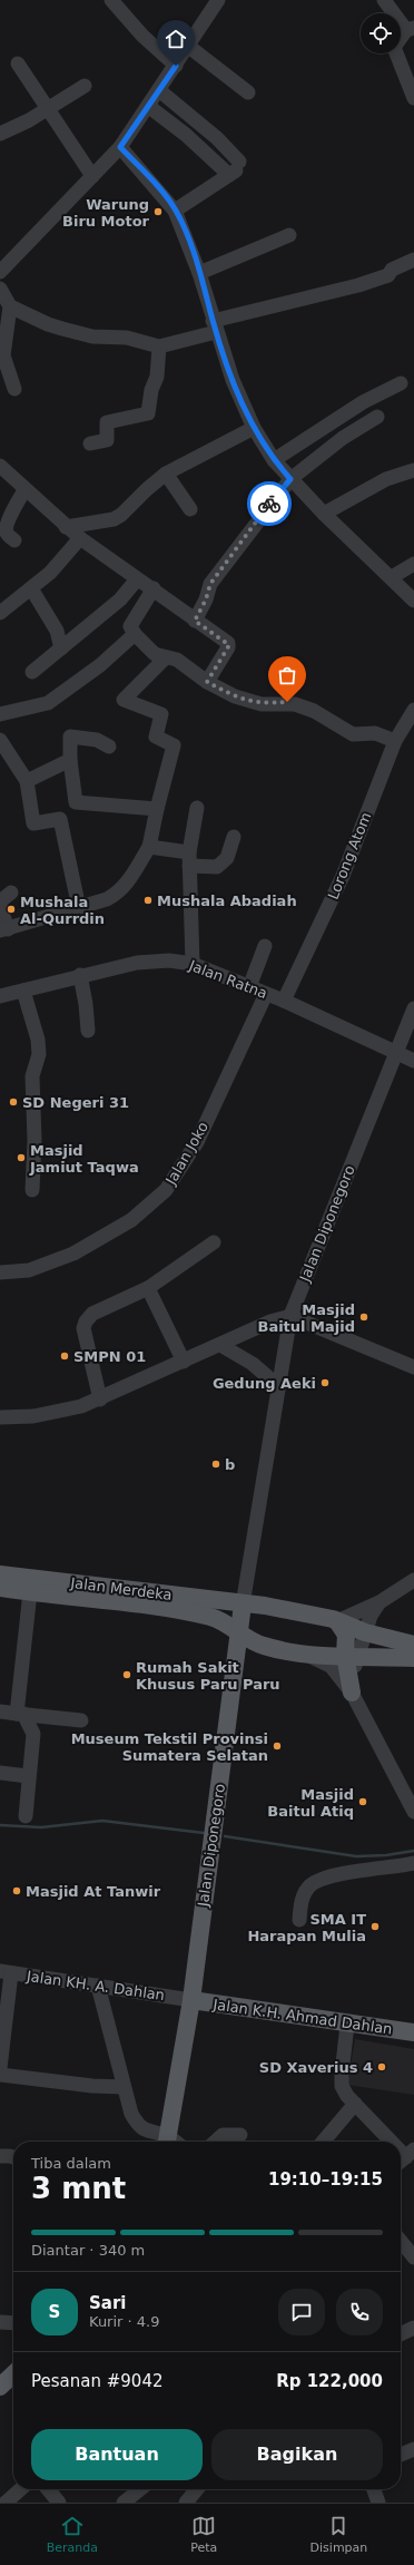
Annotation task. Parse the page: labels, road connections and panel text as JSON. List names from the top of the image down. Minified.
{"streets":{"main road":["Jalan Diponegoro","Jalan Merdeka","Jalan K.H. Ahmad Dahlan"],"street":["Lorong Atom","Jalan Ratna","Jalan Joko","Jalan KH. A. Dahlan"]},"crossings":[["Lorong Atom","Jalan Ratna"],["Jalan Ratna","Jalan Joko"],["Jalan Ratna","Jalan Diponegoro"],["Jalan Diponegoro","Jalan Merdeka"],["Jalan Diponegoro","Jalan KH. A. Dahlan"],["Jalan Diponegoro","Jalan K.H. Ahmad Dahlan"],["Jalan KH. A. Dahlan","Jalan K.H. Ahmad Dahlan"]],"places":["Warung Biru Motor","Mushala Abadiah","Mushala Al-Qurrdin","SD Negeri 31","Masjid Jamiut Taqwa","Masjid Baitul Majid","SMPN 01","Gedung Aeki","b","Rumah Sakit Khusus Paru Paru","Museum Tekstil Provinsi Sumatera Selatan","Masjid Baitul Atiq","Masjid At Tanwir","SMA IT Harapan Mulia","SD Xaverius 4"],"page":{"heading":["3 mnt","Tiba dalam","19:10–19:15"],"panel":["Sari","Kurir · 4.9","Pesanan #9042","Rp 122,000"],"bar":"Diantar · 340 m","round":"S","buttons":["Bantuan","Bagikan"],"tabs":["Beranda","Peta","Disimpan"]}}
